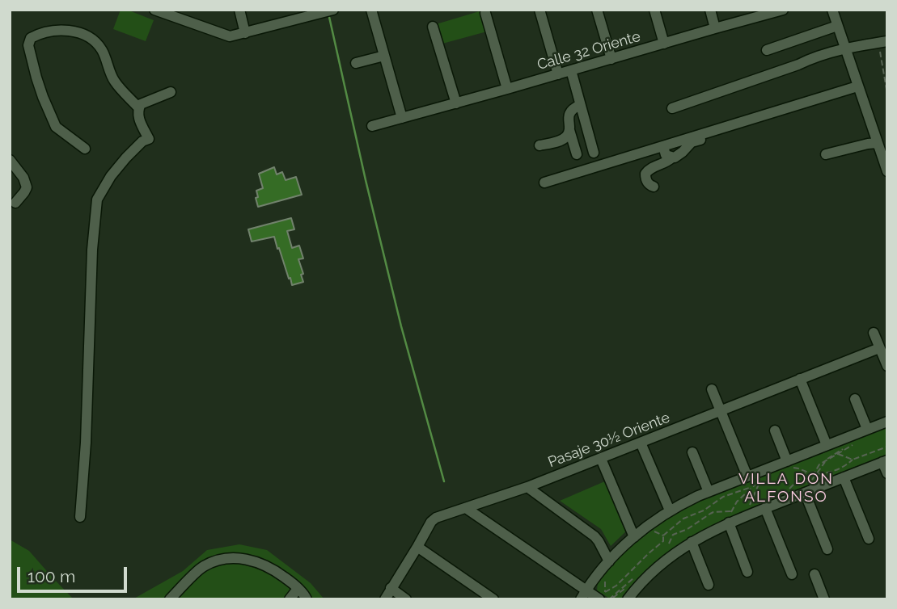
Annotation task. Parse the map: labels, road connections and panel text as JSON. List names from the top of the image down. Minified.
{"streets":{"street":["Calle 32 Oriente","Pasaje 30½ Oriente"]},"districts":["VILLA DON ALFONSO"],"scale_bar":"100 m"}
